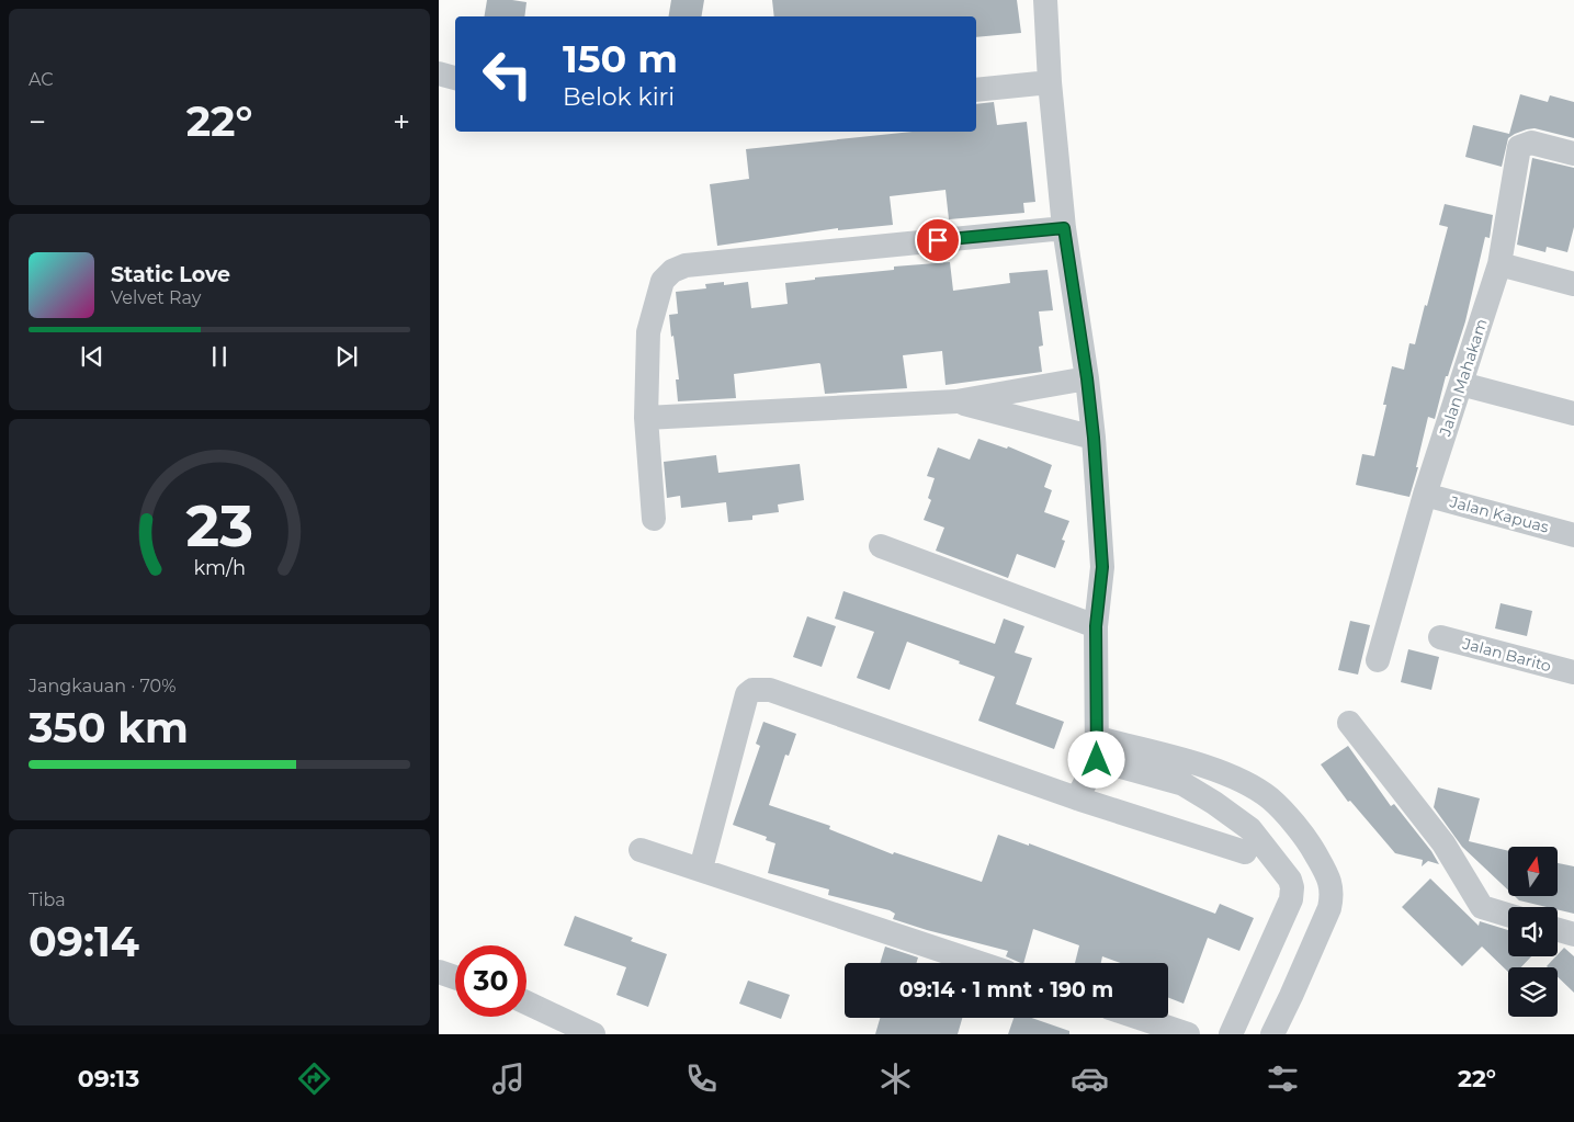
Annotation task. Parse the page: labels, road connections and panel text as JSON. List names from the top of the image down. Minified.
{"streets":{"street":["Jalan Mahakam","Jalan Kapuas","Jalan Barito"]},"crossings":[["Jalan Mahakam","Jalan Kapuas"]],"north":"top","page":{"tile":["AC",["Jangkauan · 70%","350 km"],["Tiba","09:14"]],"turn":["150 m","Belok kiri"],"heat":["−","22°","+"],"song":["Static Love","Velvet Ray"],"limit":"30","trip":"09:14 · 1 mnt · 190 m","tabs":["09:13","22°"],"gauge":["23","km/h"]}}
